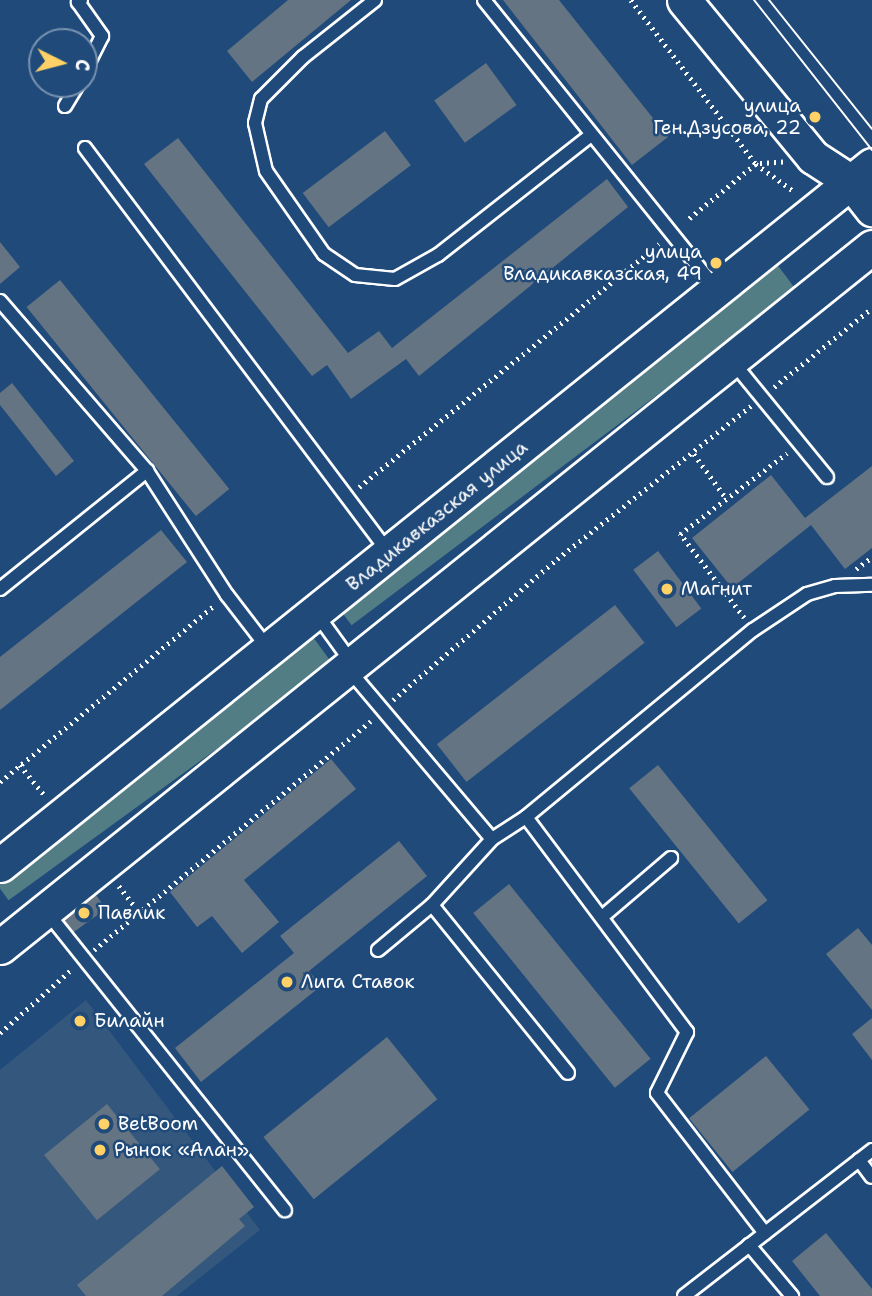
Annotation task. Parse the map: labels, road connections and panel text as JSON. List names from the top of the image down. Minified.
{"streets":{"main road":["Владикавказская улица"]},"places":["улица Ген.Дзусова, 22","улица Владикавказская, 49","Магнит","Павлик","Лига Ставок","Билайн","BetBoom","Рынок «Алан»"],"north":"right"}
